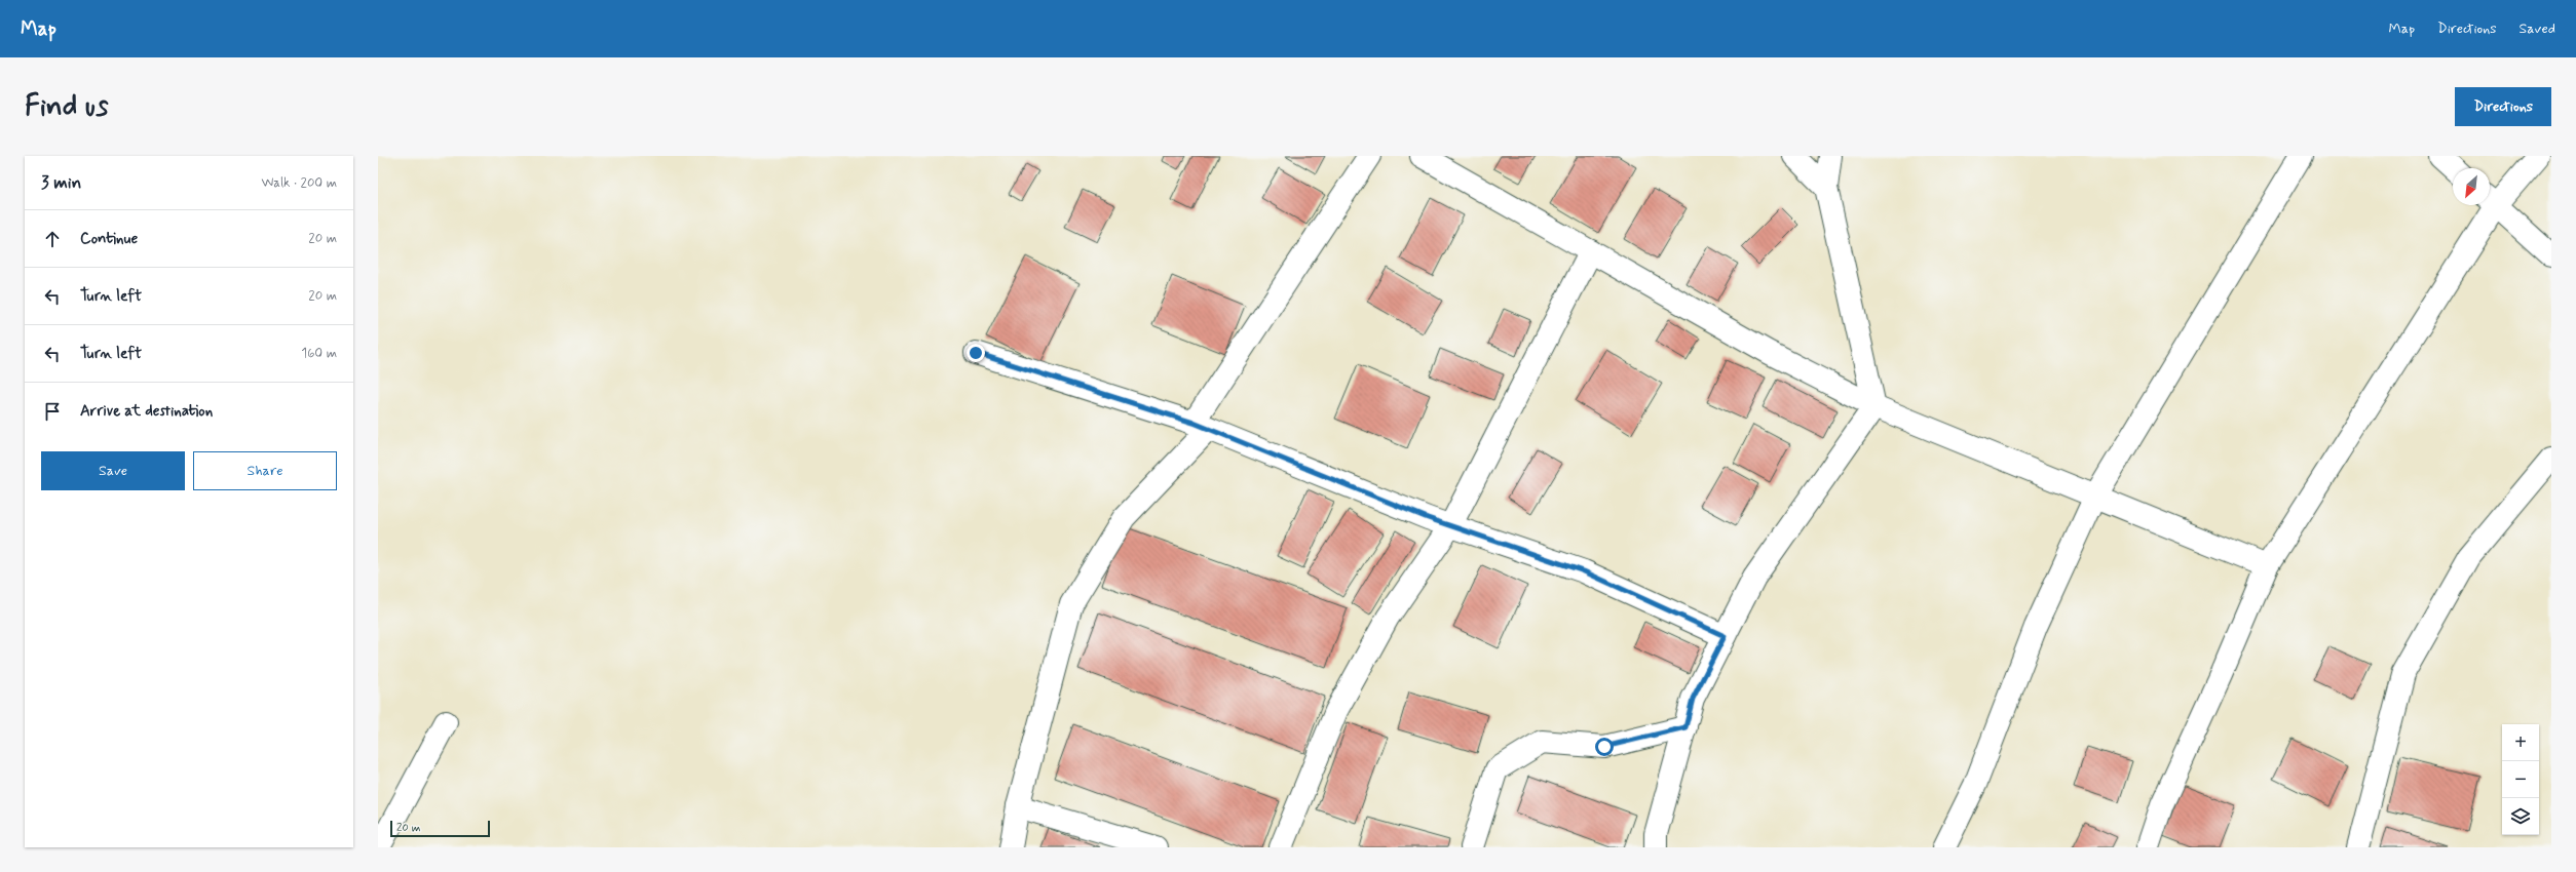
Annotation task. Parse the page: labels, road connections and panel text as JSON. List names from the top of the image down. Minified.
{"scale_bar":"20 m","north":"bottom left","page":{"header":"Map","nav":["Map","Directions","Saved"],"buttons":["Directions",["Save","Share"]],"title":"Find us","heading":["3 min","Walk · 200 m"],"list":[["Continue","20 m"],["Turn left","20 m"],["Turn left","160 m"],"Arrive at destination"],"map_buttons":["+","−"],"scale":"20 m"}}
